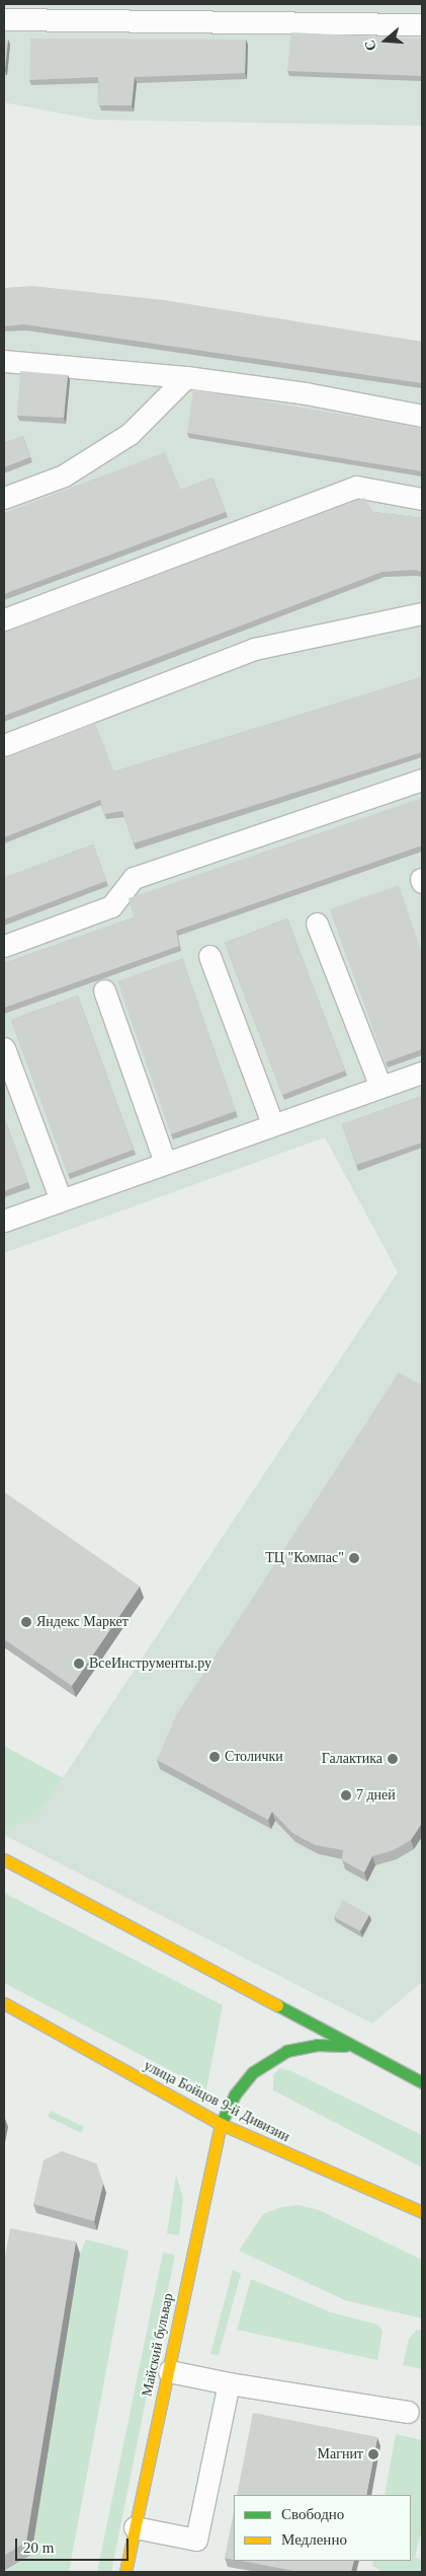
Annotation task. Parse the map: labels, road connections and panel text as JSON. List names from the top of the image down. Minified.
{"streets":{"main road":["улица Бойцов 9-й Дивизии","Майский бульвар"]},"crossings":[["улица Бойцов 9-й Дивизии","Майский бульвар"]],"places":["ТЦ \"Компас\"","Яндекс Маркет","ВсеИнструменты.ру","Столички","Галактика","7 дней","Магнит"],"legend":["Свободно","Медленно"],"scale_bar":"20 m","north":"left"}
